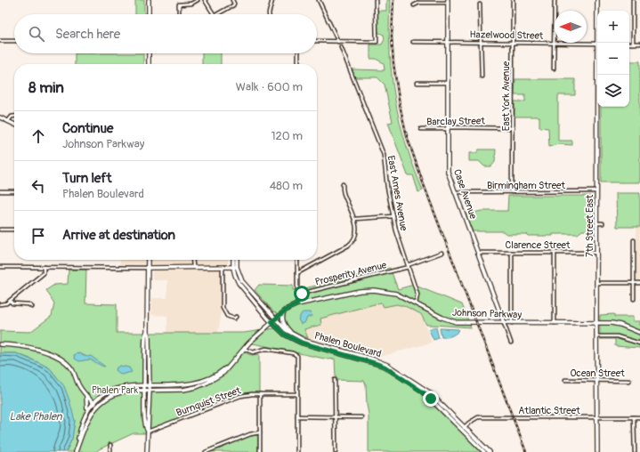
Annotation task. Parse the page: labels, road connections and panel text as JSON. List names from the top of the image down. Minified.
{"streets":{"street":["Hazelwood Street","East York Avenue","Barclay Street","Birmingham Street","East Ames Avenue","Case Avenue","7th Street East","Clarence Street","Prosperity Avenue","Johnson Parkway","Phalen Boulevard","Ocean Street","Burnquist Street","Atlantic Street"]},"crossings":[["Hazelwood Street","East York Avenue"],["Hazelwood Street","Case Avenue"],["East York Avenue","Barclay Street"],["East York Avenue","Birmingham Street"],["Barclay Street","Case Avenue"],["Birmingham Street","Case Avenue"],["Birmingham Street","7th Street East"],["East Ames Avenue","Prosperity Avenue"],["East Ames Avenue","Johnson Parkway"],["Case Avenue","Clarence Street"],["Case Avenue","Johnson Parkway"],["7th Street East","Clarence Street"],["7th Street East","Johnson Parkway"],["7th Street East","Ocean Street"],["7th Street East","Atlantic Street"],["Johnson Parkway","Phalen Boulevard"],["Phalen Boulevard","Atlantic Street"]],"water":["Lake Phalen"],"parks":["Phalen Park"],"north":"left","page":{"map_buttons":["+","−"],"search":"Search here","heading":["8 min","Walk · 600 m"],"list":[["Continue","Johnson Parkway","120 m"],["Turn left","Phalen Boulevard","480 m"],"Arrive at destination"]}}
